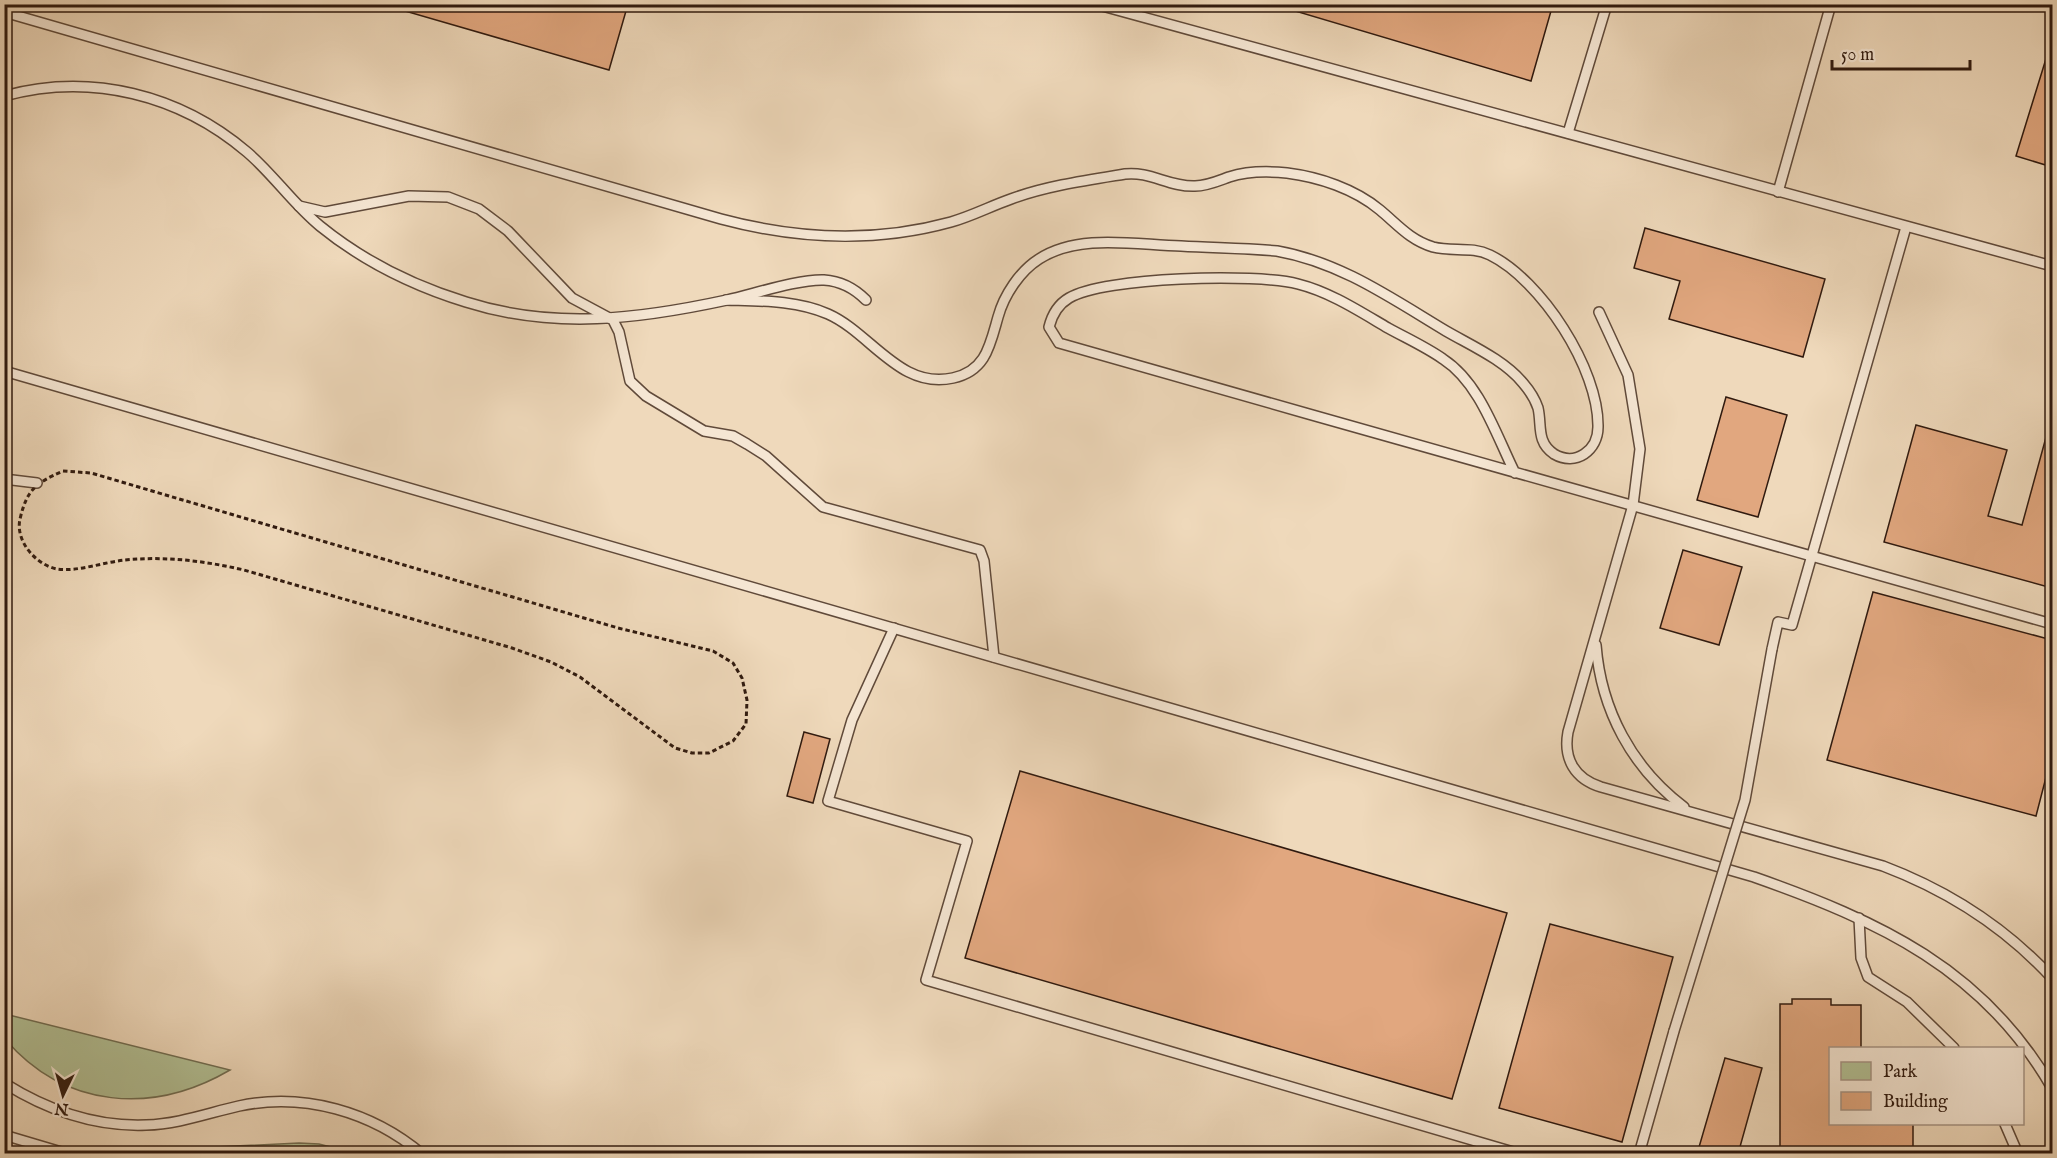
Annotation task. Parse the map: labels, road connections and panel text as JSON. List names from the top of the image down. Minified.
{"legend":["Park","Building"],"scale_bar":"50 m","north":"bottom"}
